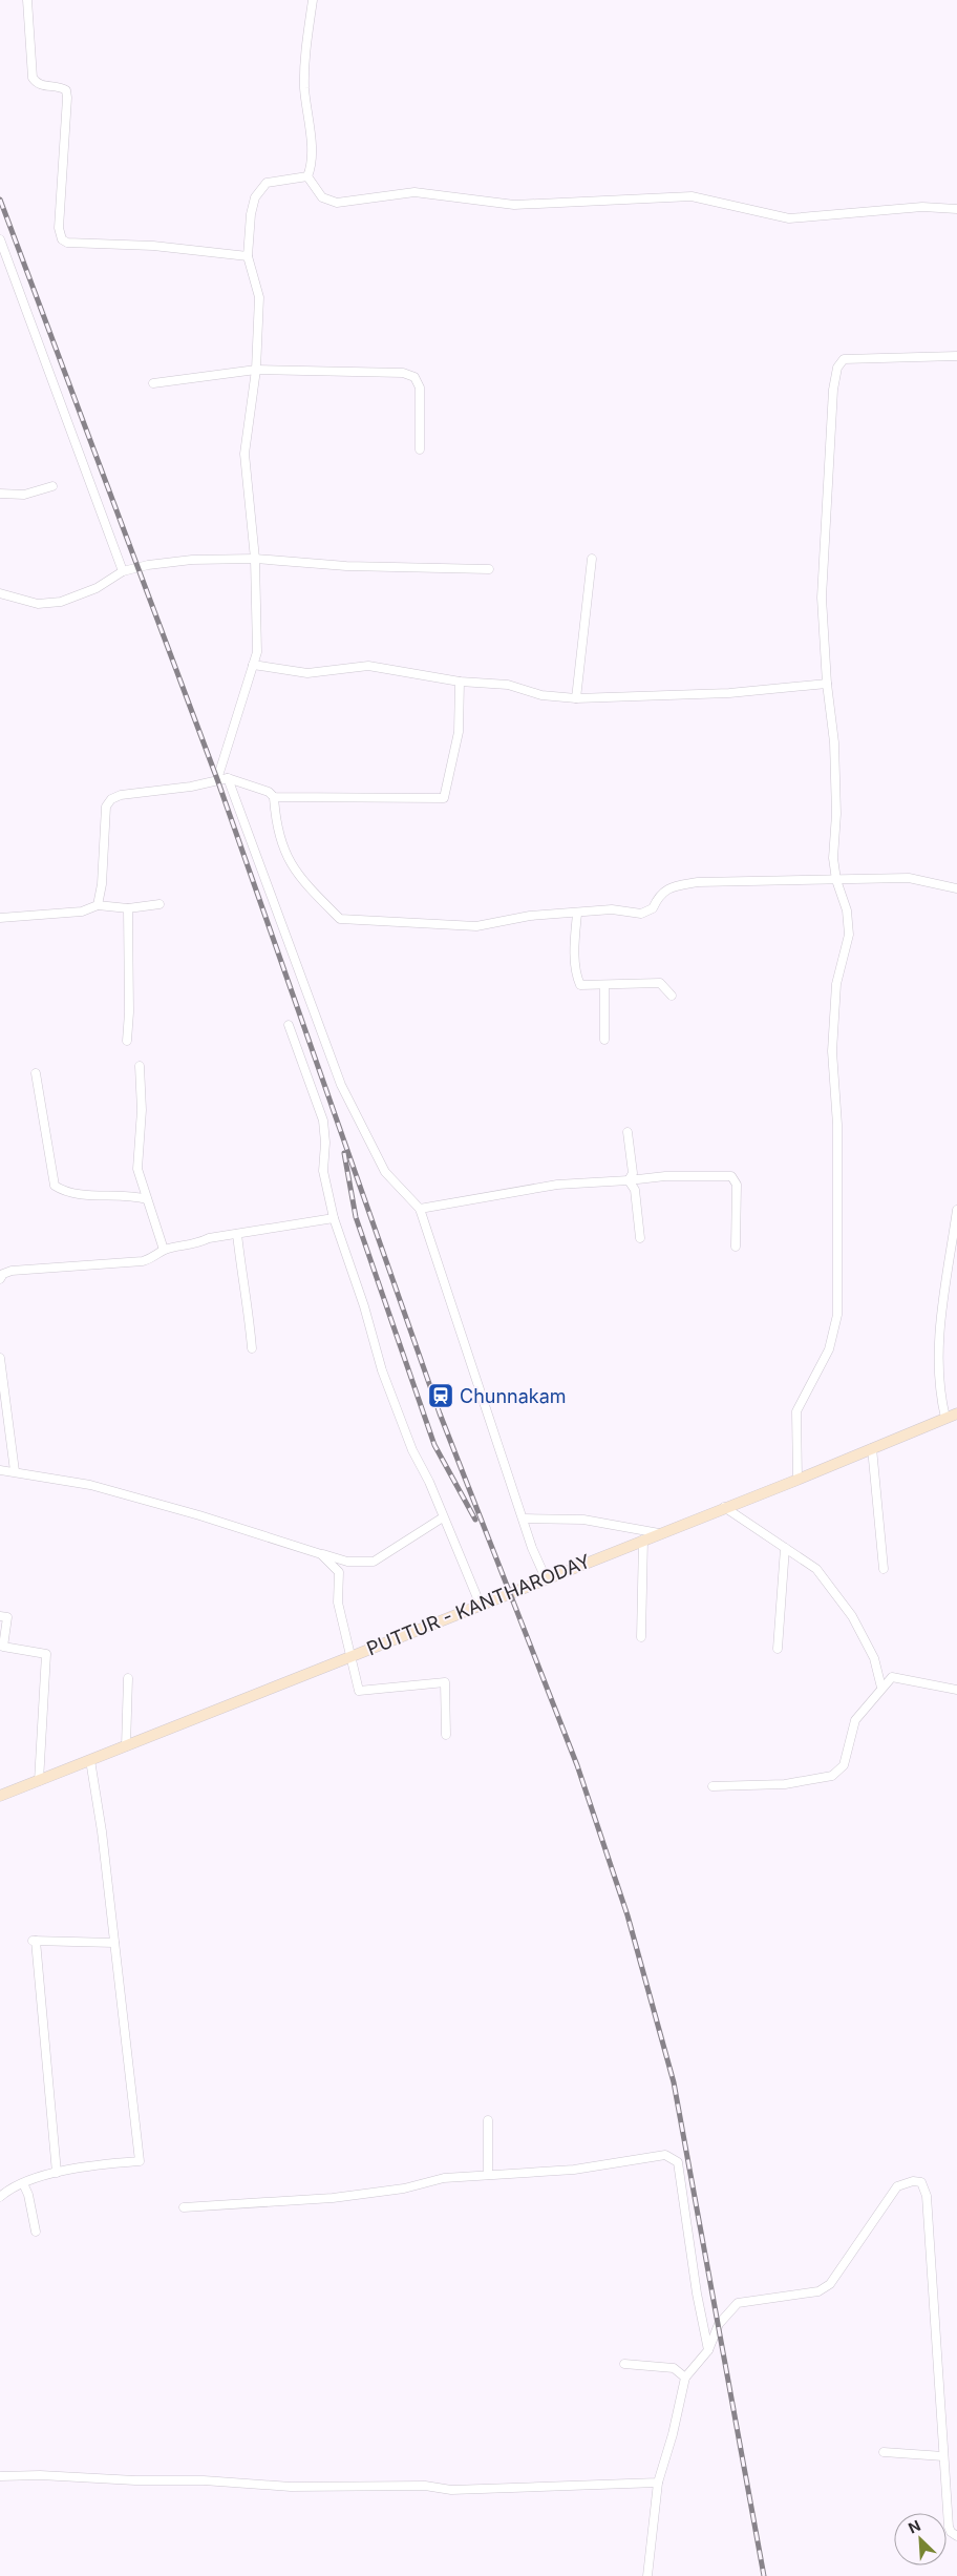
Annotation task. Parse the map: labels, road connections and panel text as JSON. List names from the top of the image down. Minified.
{"streets":{"main road":["PUTTUR - KANTHARODAY"]},"places":{"station":["Chunnakam"]},"north":"top left"}
